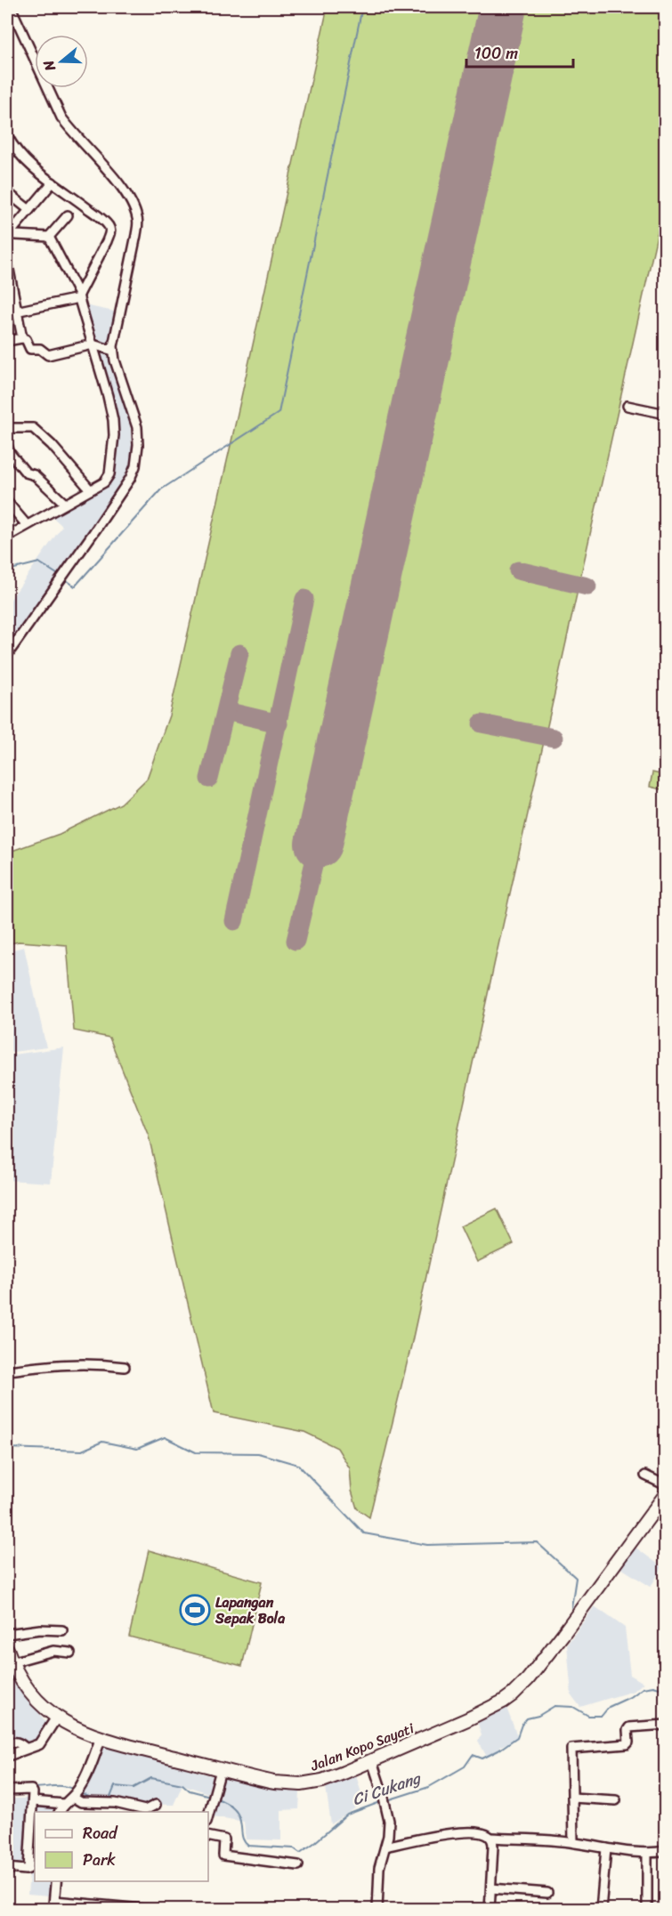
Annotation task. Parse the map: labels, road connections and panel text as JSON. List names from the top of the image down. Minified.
{"streets":{"main road":["Jalan Kopo Sayati"]},"water":["Ci Cukang"],"places":{"sports":["Lapangan Sepak Bola"]},"legend":["Road","Park"],"scale_bar":"100 m","north":"left"}
